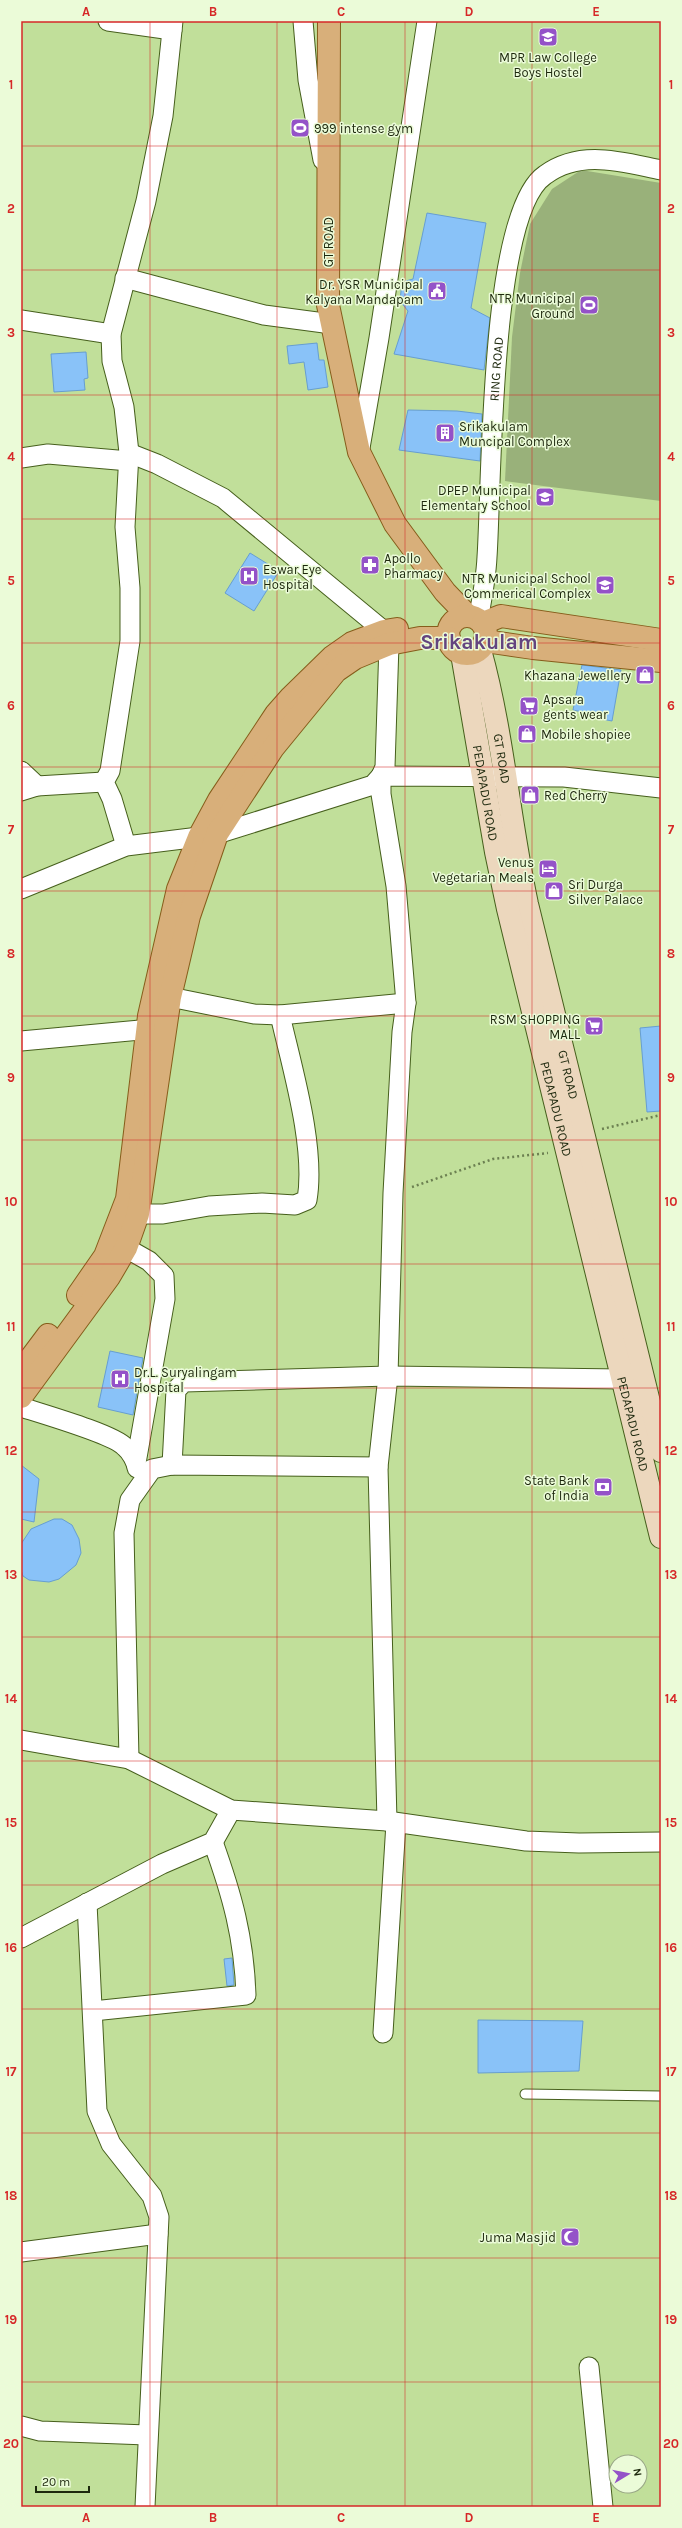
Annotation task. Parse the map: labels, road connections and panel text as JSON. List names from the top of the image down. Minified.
{"streets":{"main road":["GT ROAD","PEDAPADU ROAD"],"street":["RING ROAD"]},"crossings":[["GT ROAD","RING ROAD"],["GT ROAD","PEDAPADU ROAD"],["RING ROAD","PEDAPADU ROAD"]],"districts":["Srikakulam"],"places":{"school or university":["MPR Law College Boys Hostel","DPEP Municipal Elementary School","NTR Municipal School Commerical Complex"],"sports":["999 intense gym","NTR Municipal Ground"],"public building":["Dr. YSR Municipal Kalyana Mandapam"],"building":["Srikakulam Muncipal Complex"],"pharmacy":["Apollo Pharmacy"],"hospital":["Eswar Eye Hospital","Dr.L. Suryalingam Hospital"],"shop":["Khazana Jewellery","Mobile shopiee","Red Cherry","Sri Durga Silver Palace"],"supermarket":["Apsara gents wear","RSM SHOPPING MALL"],"hotel":["Venus Vegetarian Meals"],"bank":["State Bank of India"],"mosque":["Juma Masjid"]},"scale_bar":"20 m","north":"right","grid":{"columns":["A","B","C","D","E"],"rows":["1","2","3","4","5","6","7","8","9","10","11","12","13","14","15","16","17","18","19","20"]}}
